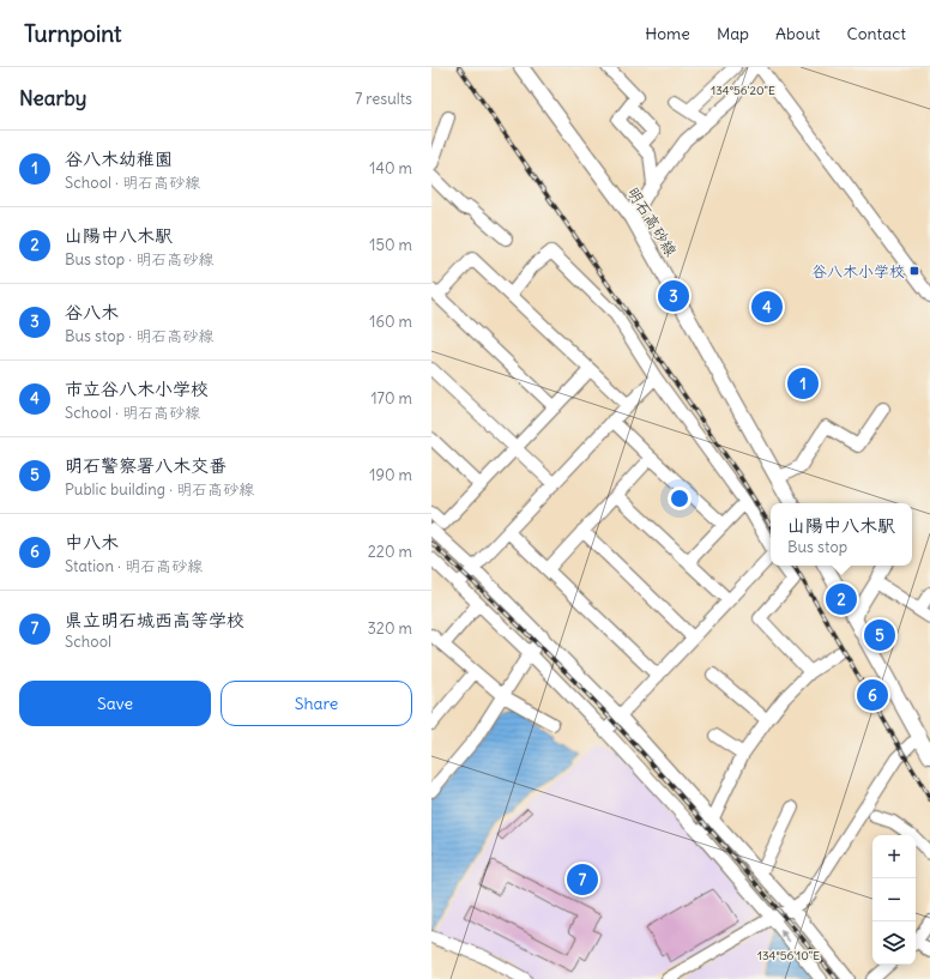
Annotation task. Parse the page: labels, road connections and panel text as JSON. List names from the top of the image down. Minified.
{"streets":{"main road":["明石高砂線"]},"places":{"transit":["谷八木小学校"]},"page":{"header":"Turnpoint","nav":["Home","Map","About","Contact"],"heading":["Nearby","7 results"],"list":[{"mark":"1","name":"谷八木幼稚園","note":"School · 明石高砂線","value":"140 m"},{"mark":"2","name":"山陽中八木駅","note":"Bus stop · 明石高砂線","value":"150 m"},{"mark":"3","name":"谷八木","note":"Bus stop · 明石高砂線","value":"160 m"},{"mark":"4","name":"市立谷八木小学校","note":"School · 明石高砂線","value":"170 m"},{"mark":"5","name":"明石警察署八木交番","note":"Public building · 明石高砂線","value":"190 m"},{"mark":"6","name":"中八木","note":"Station · 明石高砂線","value":"220 m"},{"mark":"7","name":"県立明石城西高等学校","note":"School","value":"320 m"}],"pins":["3","4","1","2","5","6","7"],"popup":["山陽中八木駅","Bus stop"],"buttons":["Save","Share"],"map_buttons":["+","−"]},"coordinates":["134°56'20\"E","134°56'10\"E"]}
